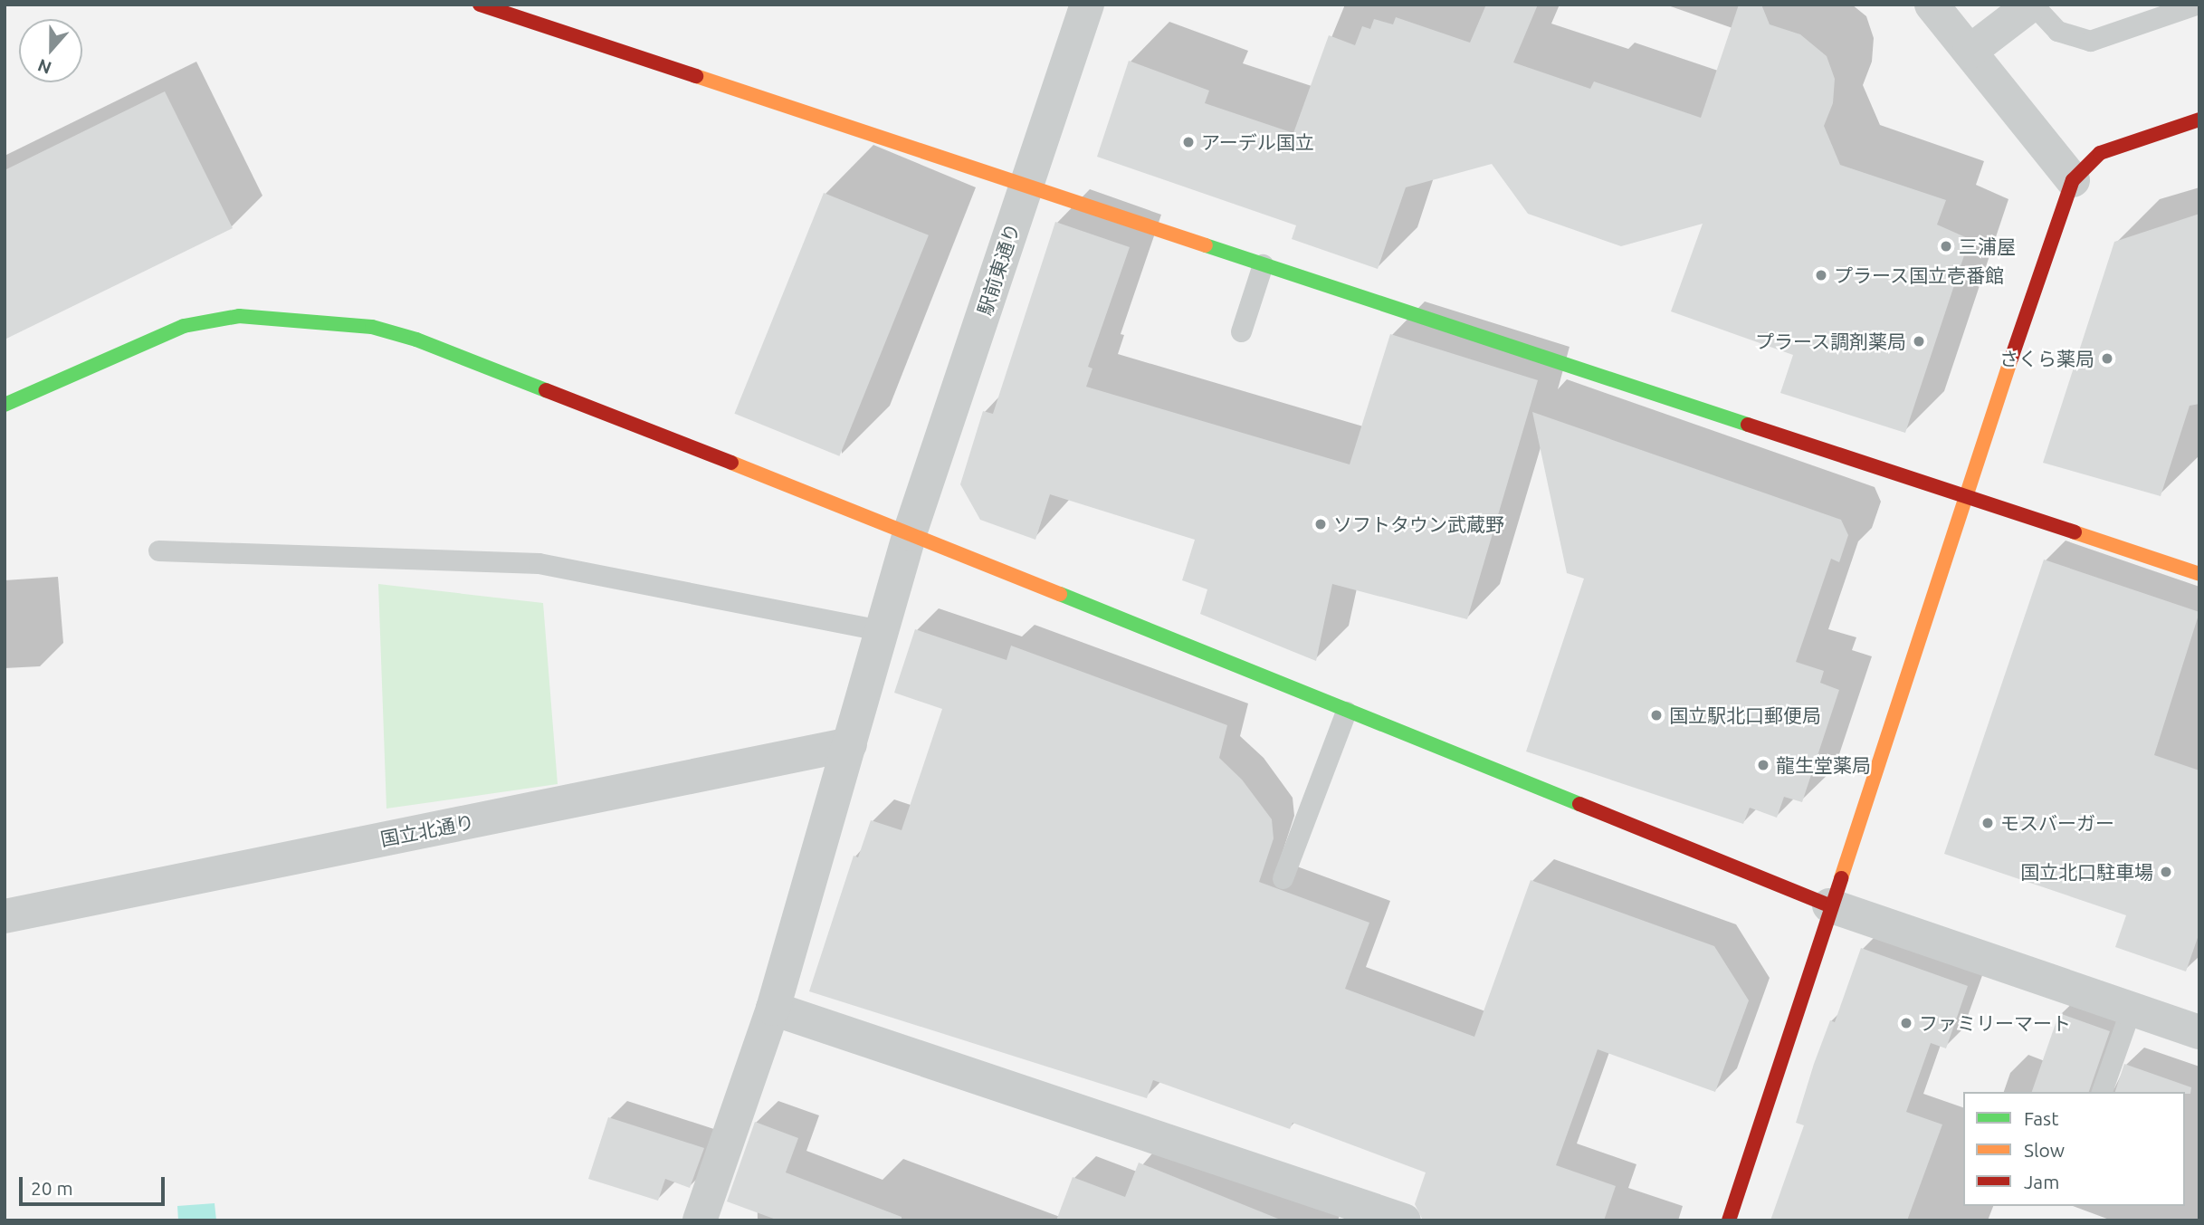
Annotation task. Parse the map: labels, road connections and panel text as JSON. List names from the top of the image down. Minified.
{"streets":{"street":["駅前東通り","国立北通り"]},"crossings":[["駅前東通り","国立北通り"]],"places":["アーデル国立","三浦屋","プラース国立壱番館","プラース調剤薬局","さくら薬局","ソフトタウン武蔵野","国立駅北口郵便局","龍生堂薬局","モスバーガー","国立北口駐車場","ファミリーマート"],"legend":["Fast","Slow","Jam"],"scale_bar":"20 m","north":"bottom"}
